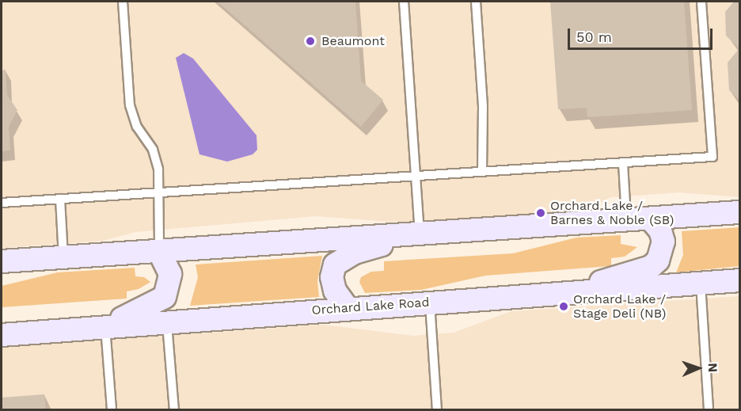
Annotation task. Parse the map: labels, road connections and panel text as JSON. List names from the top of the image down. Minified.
{"streets":{"main road":["Orchard Lake Road"]},"places":["Beaumont","Orchard Lake / Barnes & Noble (SB)","Orchard Lake / Stage Deli (NB)"],"scale_bar":"50 m","north":"right"}
